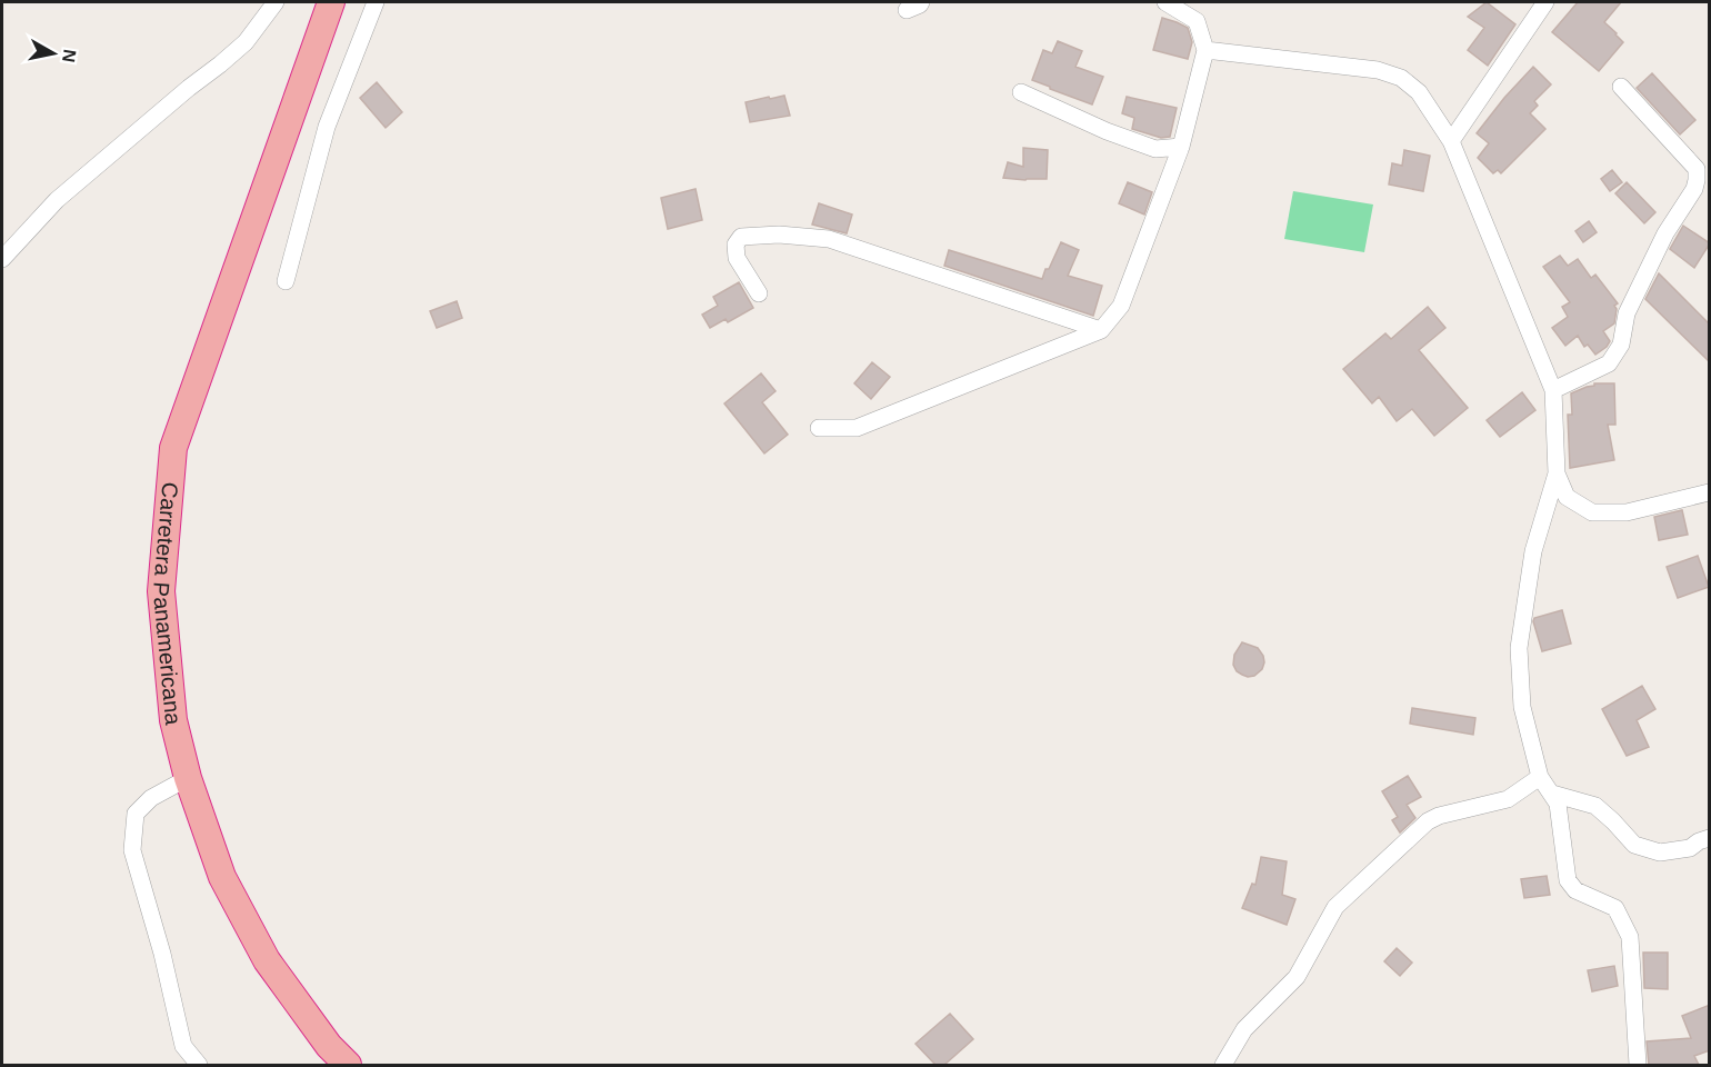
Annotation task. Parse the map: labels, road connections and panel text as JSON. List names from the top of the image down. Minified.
{"streets":{"highway":["Carretera Panamericana"]},"north":"right"}
